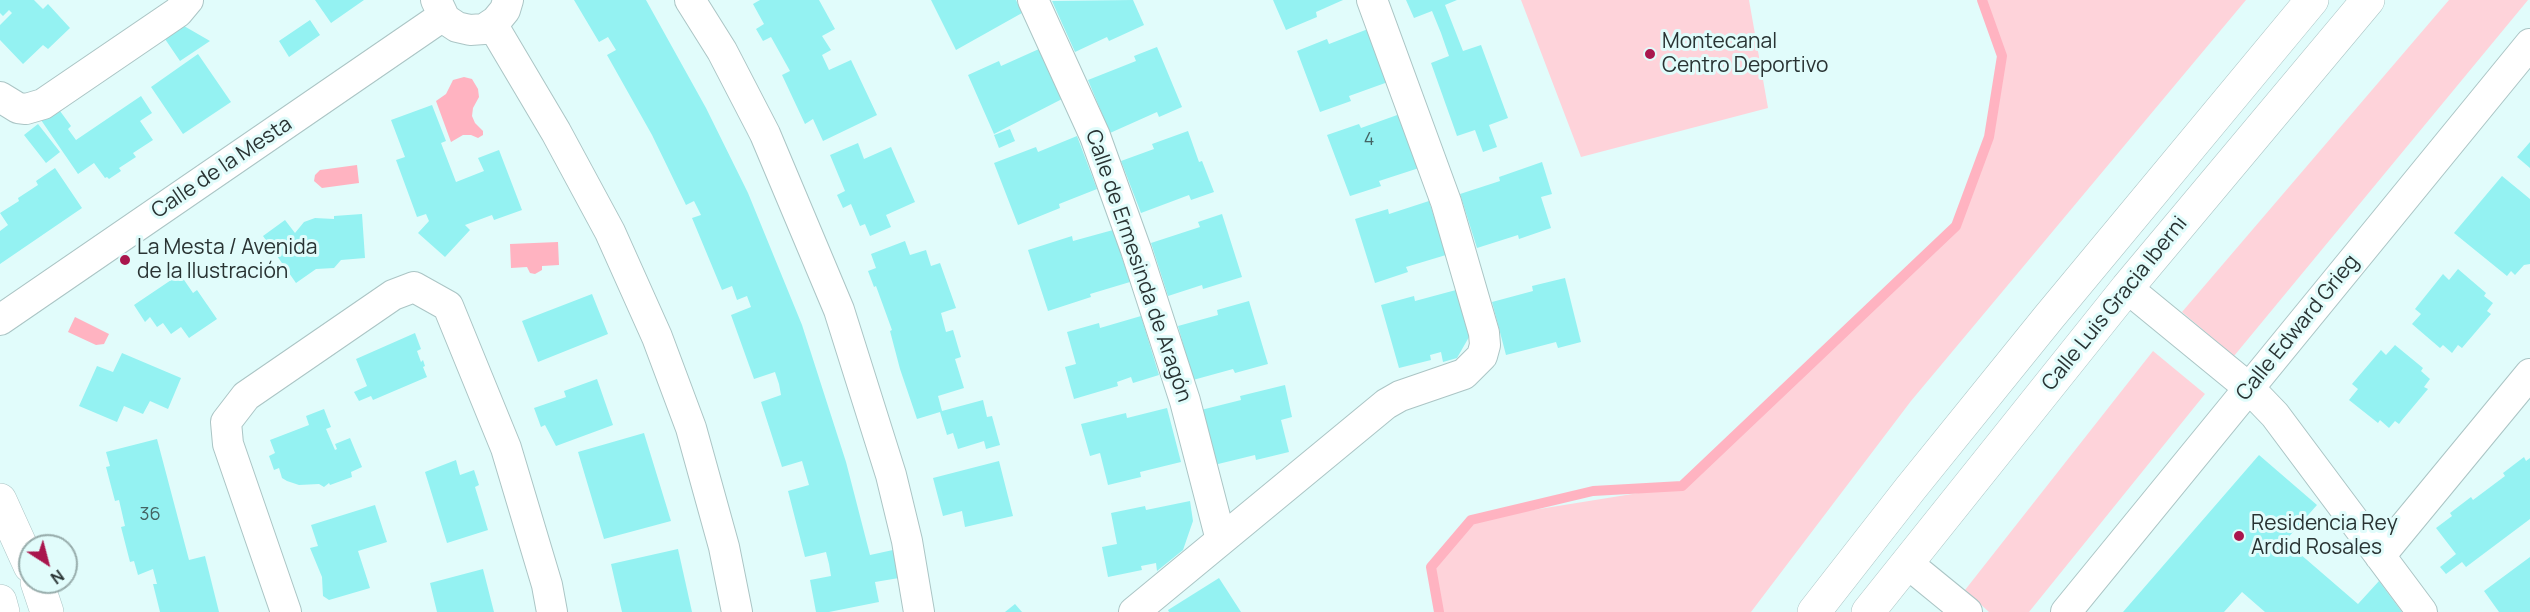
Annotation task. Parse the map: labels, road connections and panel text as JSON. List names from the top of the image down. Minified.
{"streets":{"main road":["Calle Luis Gracia Iberni"],"street":["Calle de la Mesta","Calle de Ermesinda de Aragón","Calle Edward Grieg"]},"places":["Montecanal Centro Deportivo","La Mesta / Avenida de la Ilustración","Residencia Rey Ardid Rosales"],"house_numbers":["4","36"],"north":"bottom right"}
